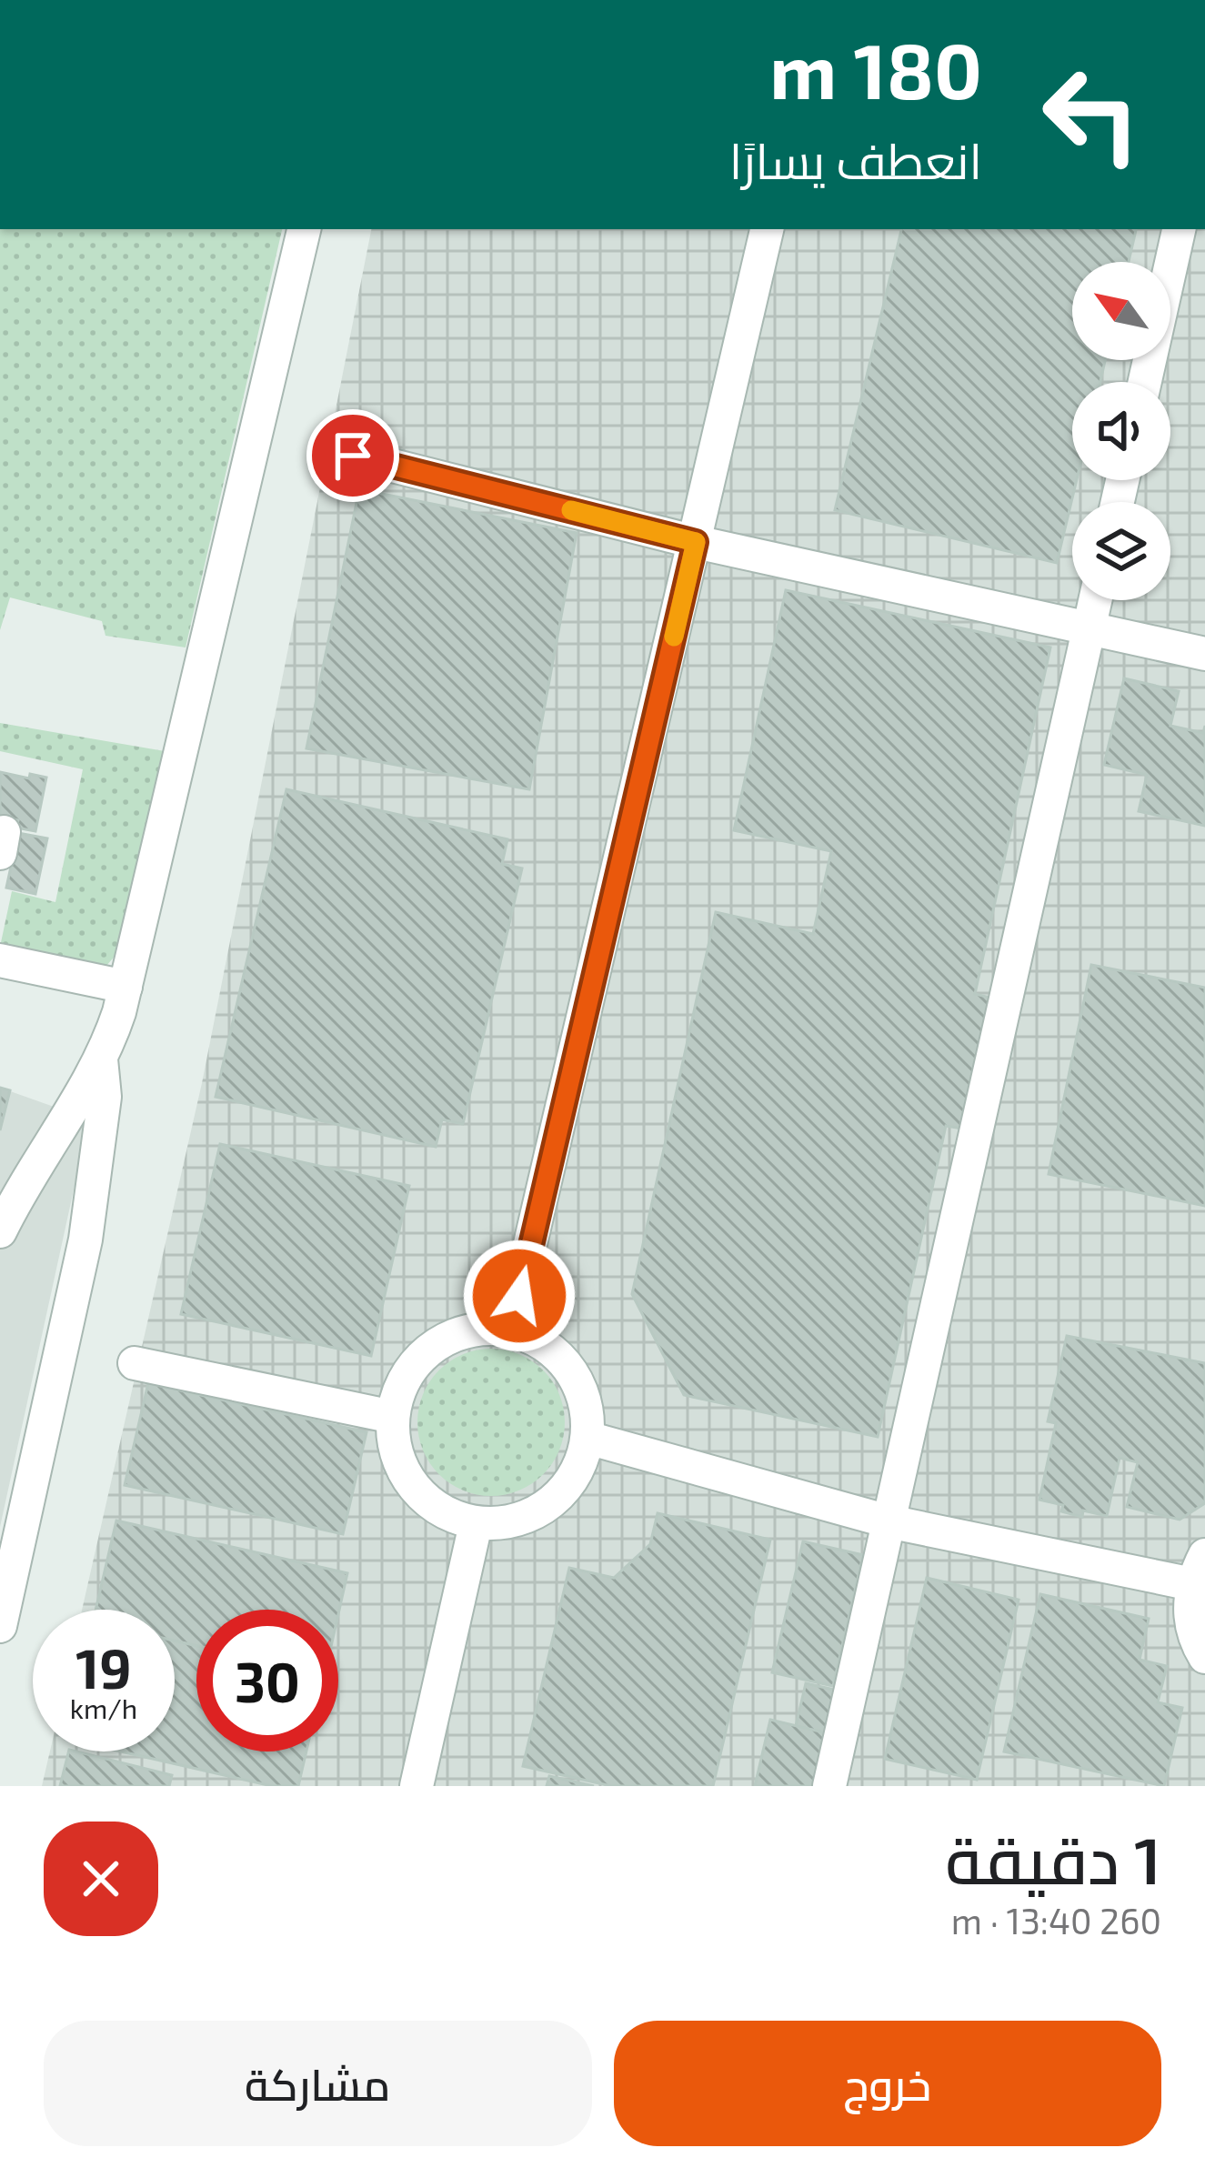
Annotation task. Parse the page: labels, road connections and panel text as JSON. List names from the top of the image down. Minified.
{"north":"top left","page":{"turn":["180 m","انعطف يسارًا"],"speed":"19 km/h","limit":"30","heading":["1 دقيقة","260 m · 13:40"],"buttons":["خروج","مشاركة"]}}
